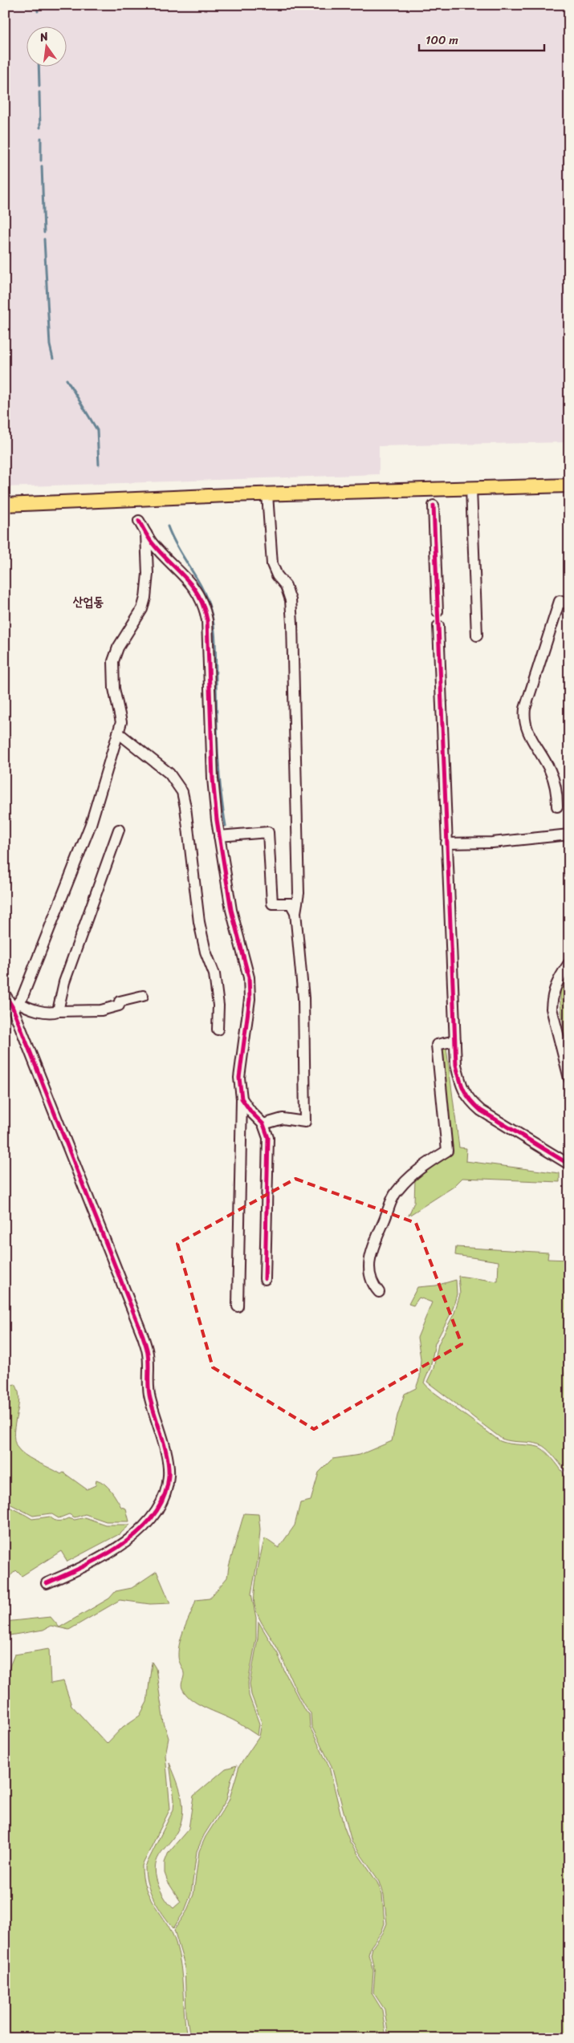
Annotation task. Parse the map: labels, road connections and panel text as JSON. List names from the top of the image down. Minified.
{"districts":["산업동"],"scale_bar":"100 m","north":"top"}
